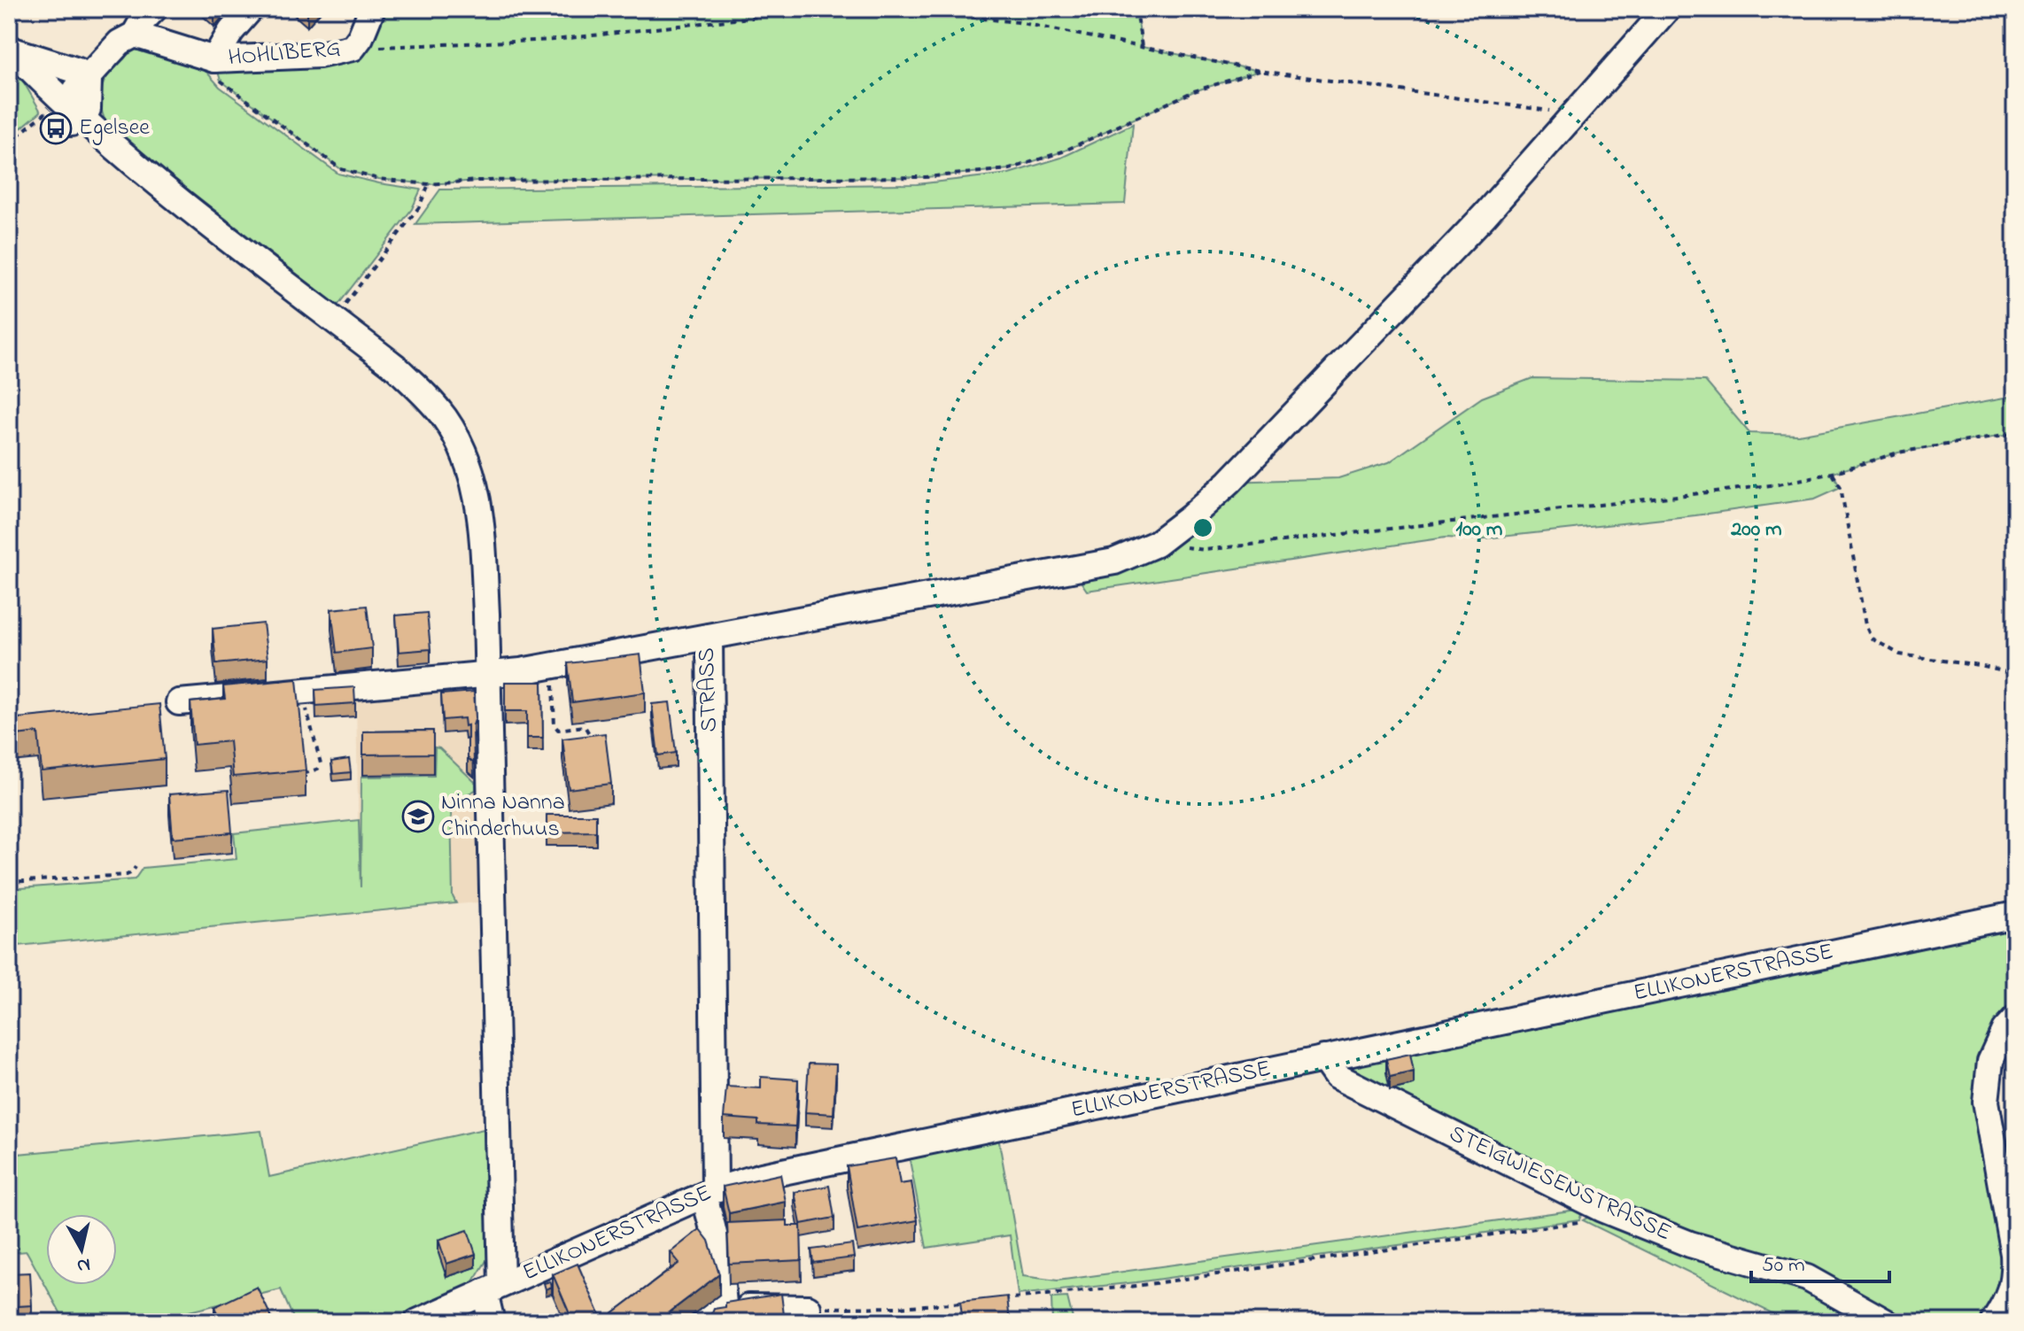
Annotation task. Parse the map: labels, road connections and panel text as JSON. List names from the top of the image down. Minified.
{"streets":{"street":["HOHLIBERG","STRASS","ELLIKONERSTRASSE","STEIGWIESENSTRASSE"]},"crossings":[["STRASS","ELLIKONERSTRASSE"],["ELLIKONERSTRASSE","STEIGWIESENSTRASSE"]],"places":{"bus stop":["Egelsee"],"school or university":["Ninna Nanna Chinderhuus"]},"scale_bar":"50 m","north":"bottom","rings":["100 m","200 m"]}
